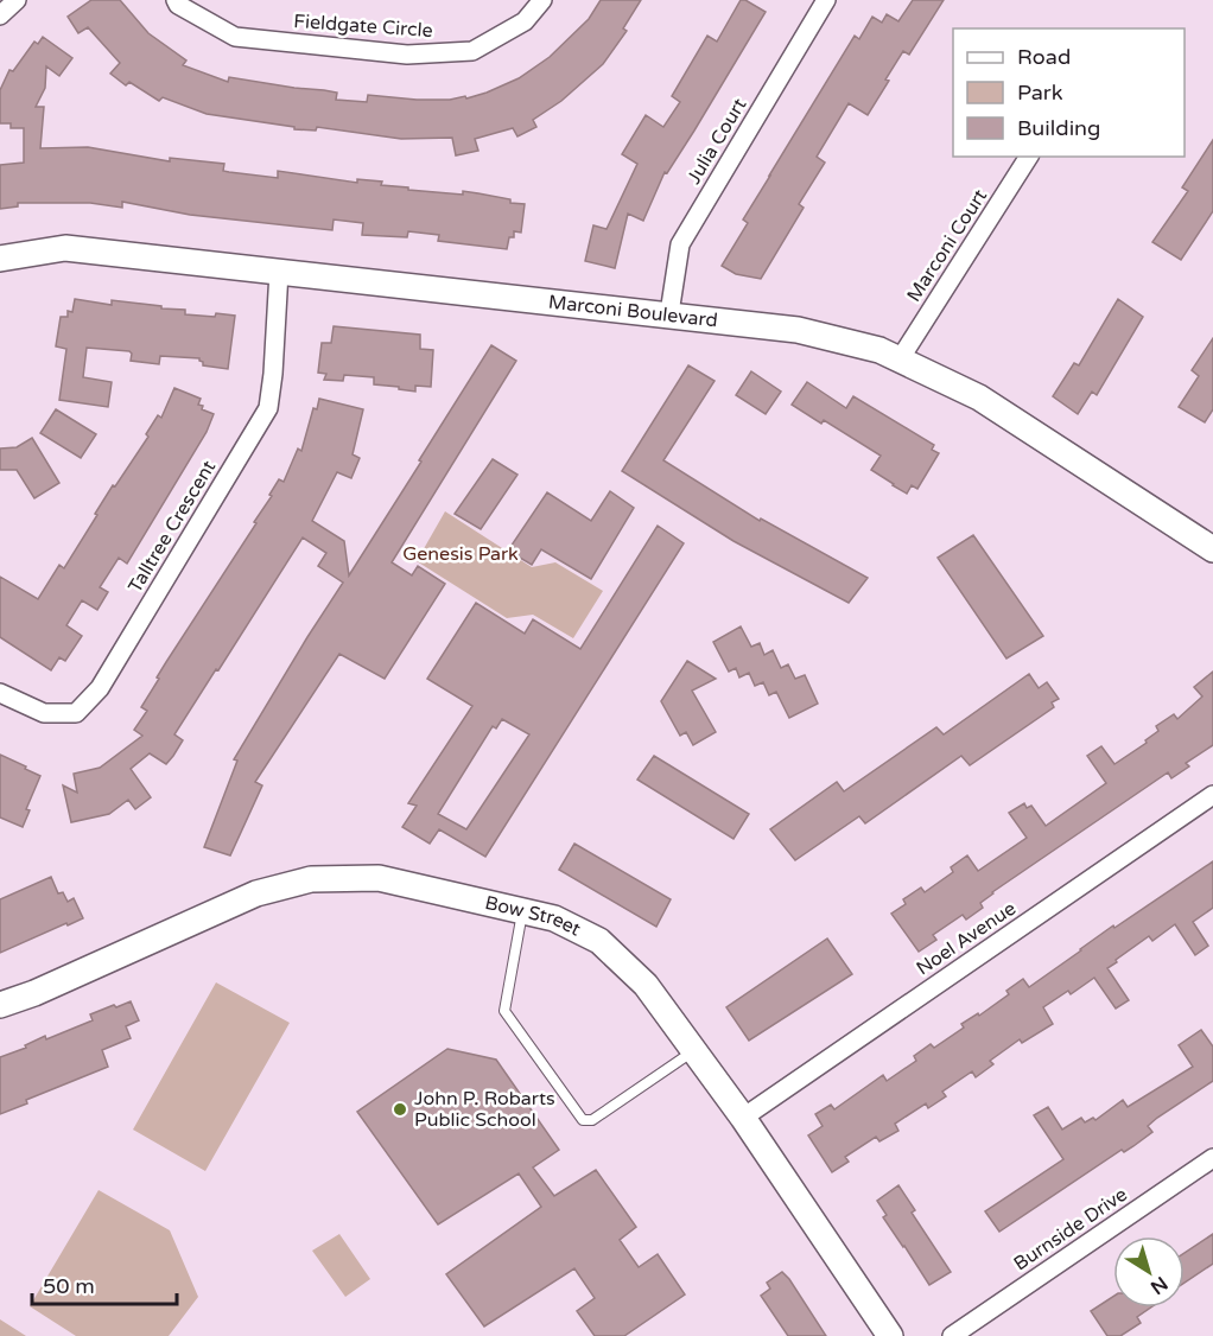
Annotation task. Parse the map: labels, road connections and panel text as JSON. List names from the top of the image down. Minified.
{"streets":{"street":["Fieldgate Circle","Julia Court","Marconi Court","Marconi Boulevard","Talltree Crescent","Bow Street","Noel Avenue","Burnside Drive"]},"crossings":[["Julia Court","Marconi Boulevard"],["Marconi Court","Marconi Boulevard"],["Marconi Boulevard","Talltree Crescent"],["Bow Street","Noel Avenue"]],"parks":["Genesis Park"],"places":["John P. Robarts Public School"],"legend":["Road","Park","Building"],"scale_bar":"50 m","north":"bottom right"}
